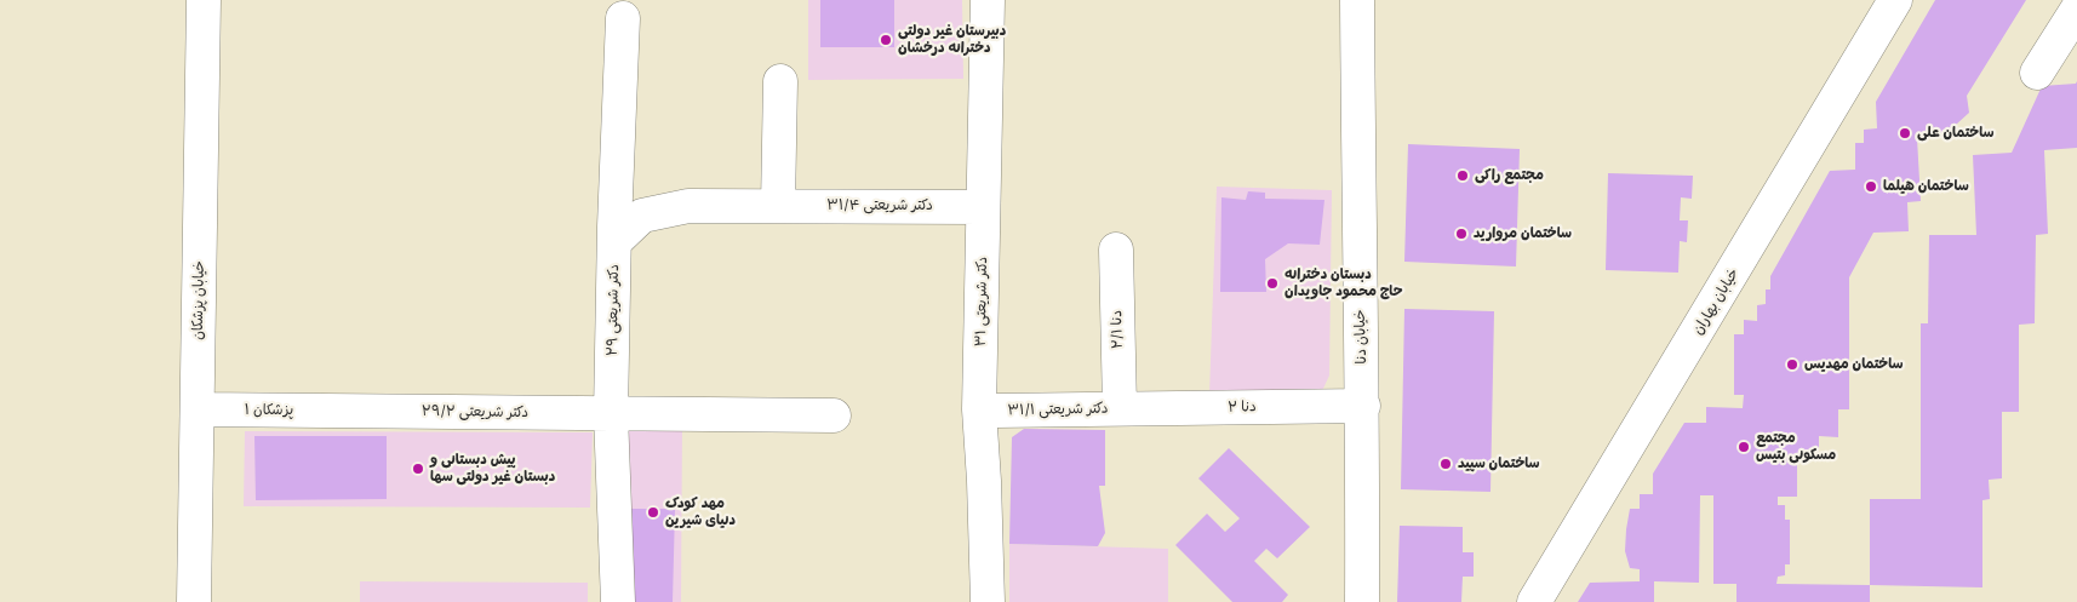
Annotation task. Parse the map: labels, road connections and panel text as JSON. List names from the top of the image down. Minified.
{"streets":{"street":["۳۱/۴ دکتر شریعتی","خیابان پزشکان","۳۱ دکتر شریعتی","خیابان بهاران","۲۹ دکتر شریعتی","۲/۱ دنا","خیابان دنا","۲ دنا","۳۱/۱ دکتر شریعتی","۱ پزشکان","۲۹/۲ دکتر شریعتی"]},"crossings":[["۳۱/۴ دکتر شریعتی","۳۱ دکتر شریعتی"],["۳۱/۴ دکتر شریعتی","۲۹ دکتر شریعتی"],["خیابان پزشکان","۱ پزشکان"],["۲۹ دکتر شریعتی","۲۹/۲ دکتر شریعتی"],["۲/۱ دنا","۲ دنا"],["۲/۱ دنا","۳۱/۱ دکتر شریعتی"],["خیابان دنا","۲ دنا"],["۲ دنا","۳۱/۱ دکتر شریعتی"],["۱ پزشکان","۲۹/۲ دکتر شریعتی"]],"places":["دبیرستان غیر دولتی دخترانه درخشان","ساختمان علی","مجتمع راکی","ساختمان هیلما","ساختمان مروارید","دبستان دخترانه حاج محمود جاویدان","ساختمان مهدیس","مجتمع مسکونی بتیس","ساختمان سپید","پیش دبستانی و دبستان غیر دولتی سها","مهد کودک دنیای شیرین"]}
